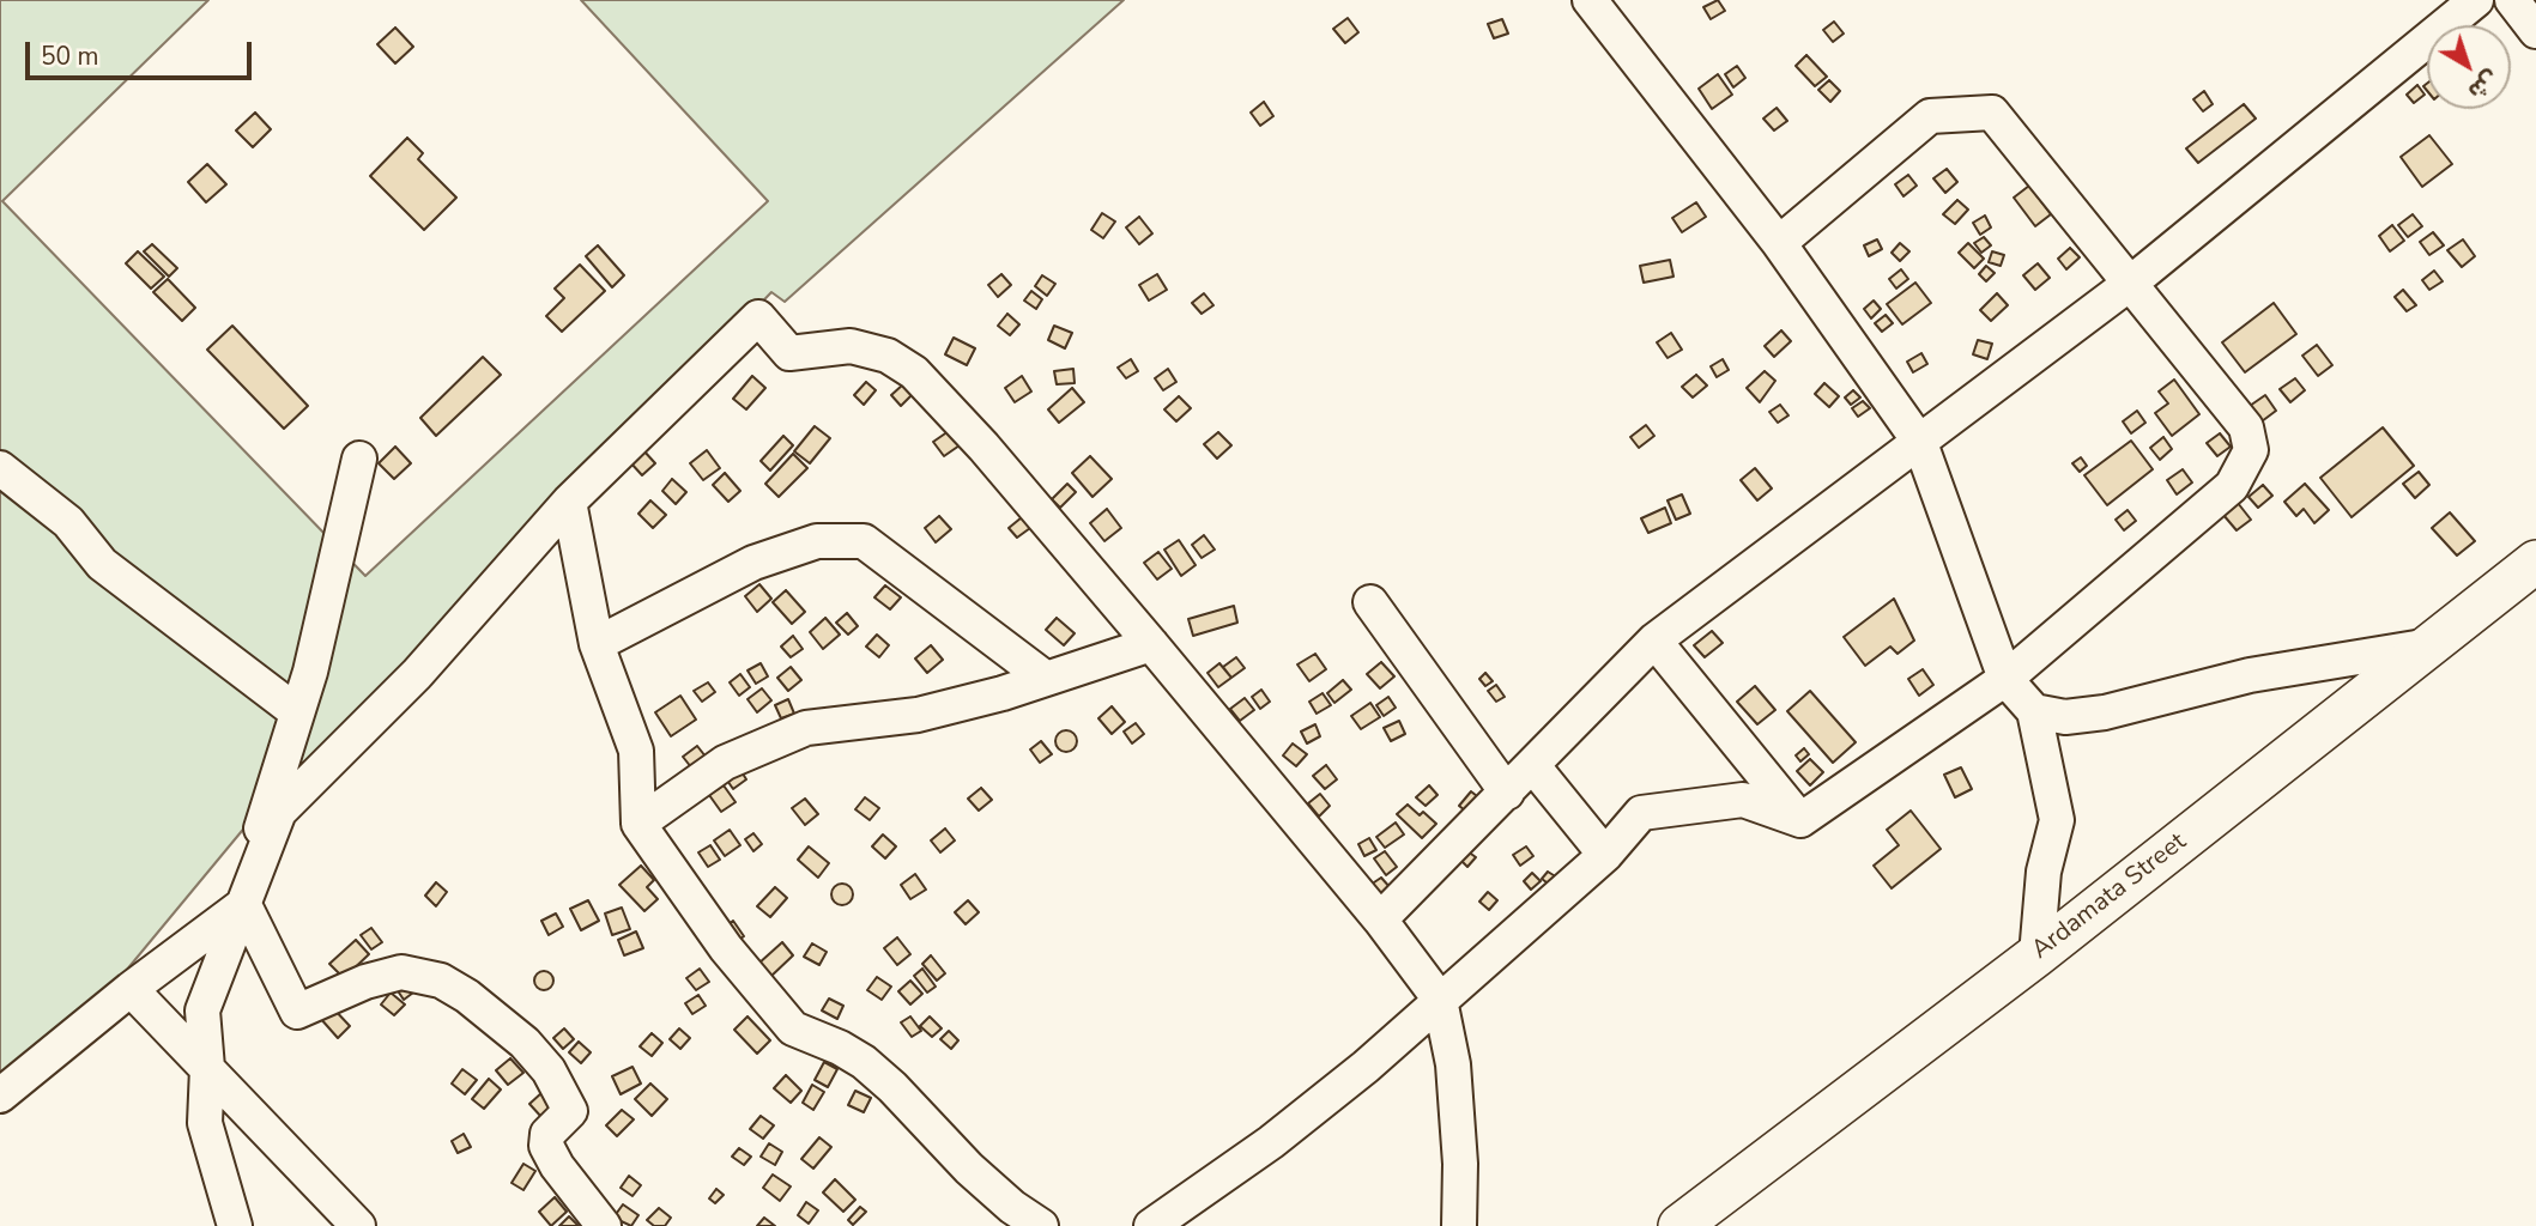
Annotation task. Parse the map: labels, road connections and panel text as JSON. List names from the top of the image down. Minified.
{"streets":{"main road":["Ardamata Street"]},"scale_bar":"50 m","north":"bottom right"}
